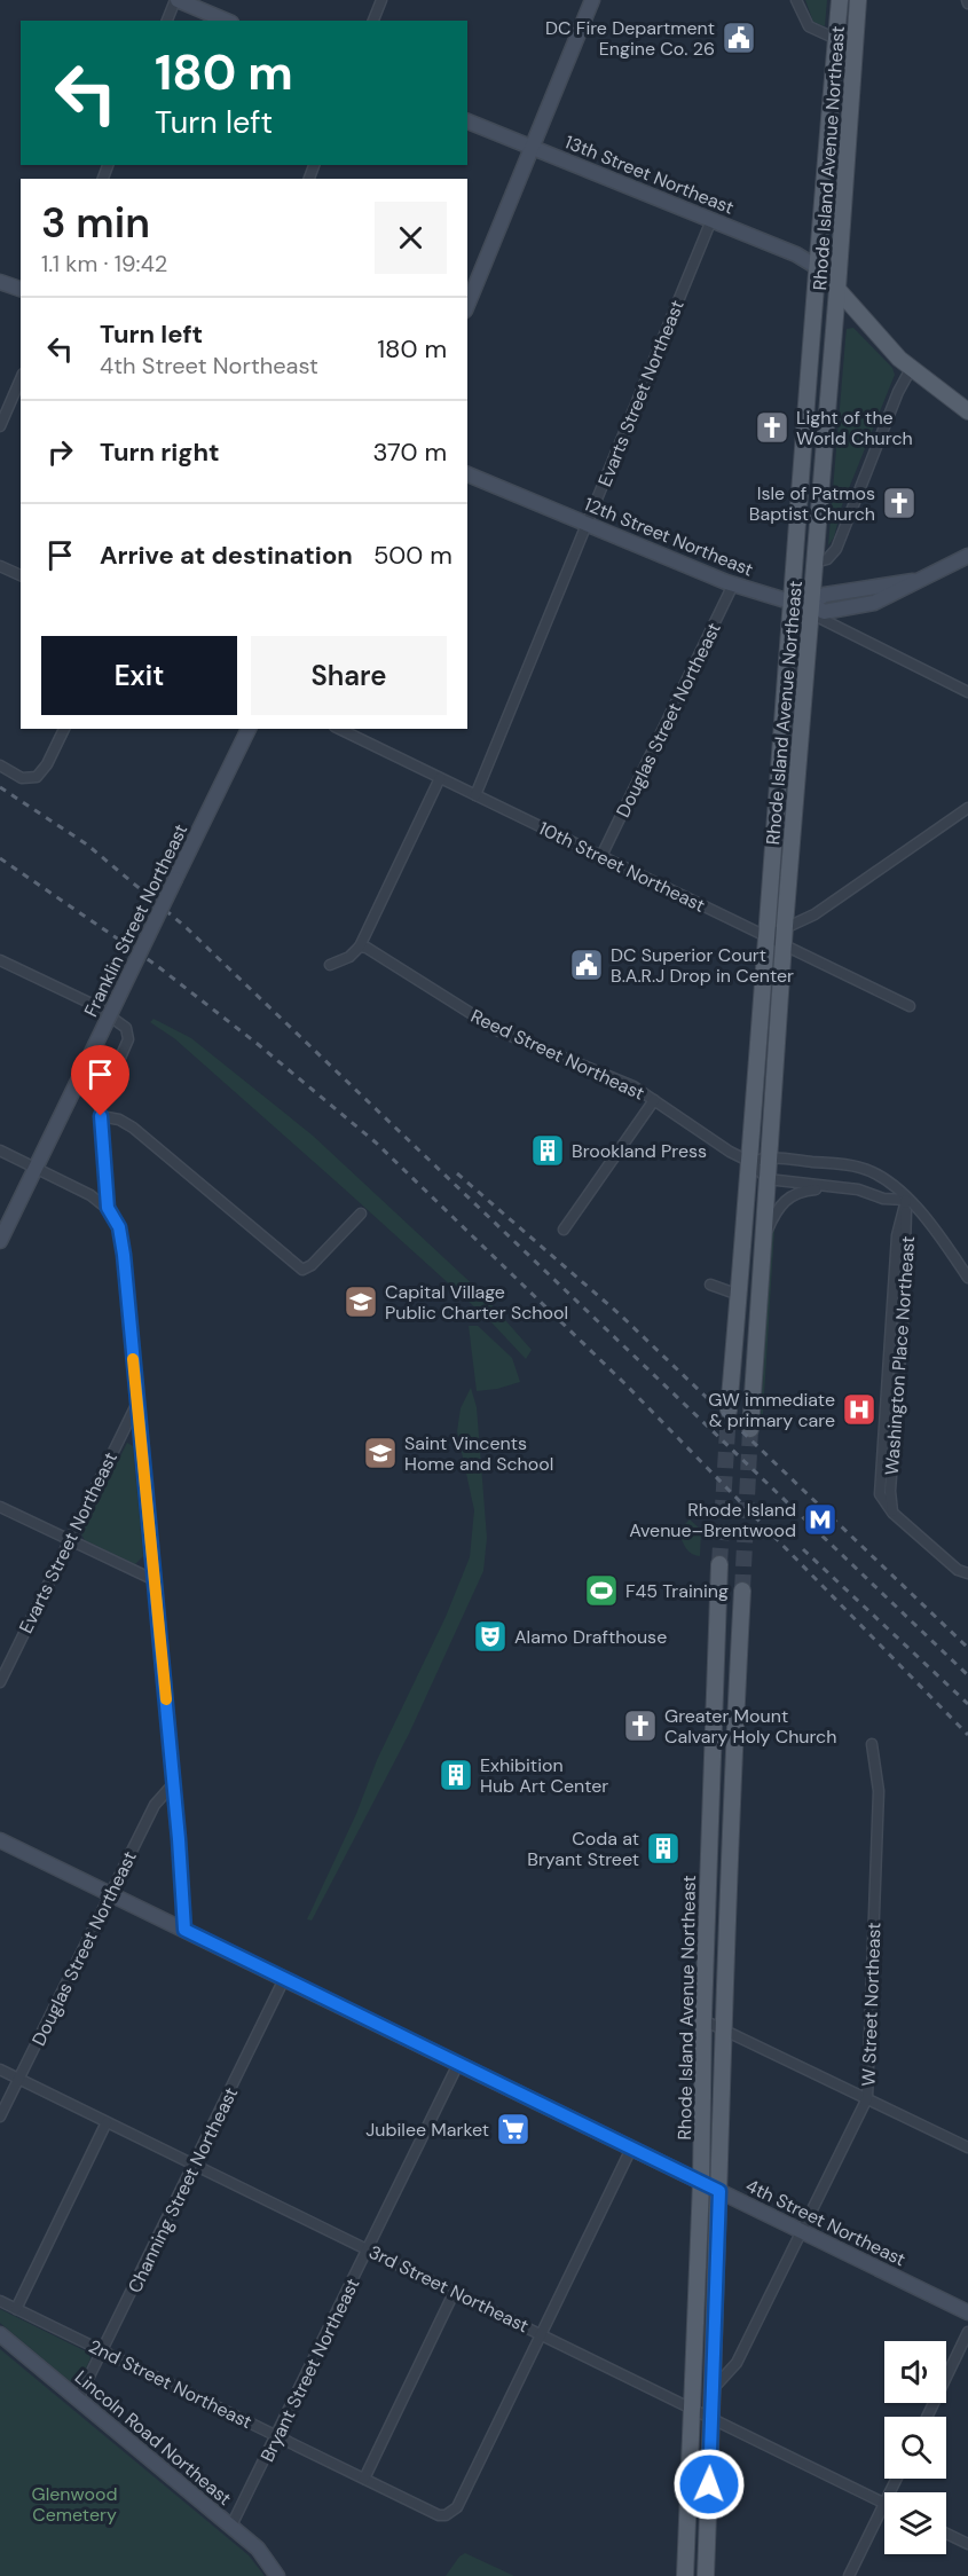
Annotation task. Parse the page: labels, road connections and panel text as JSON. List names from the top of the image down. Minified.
{"streets":{"main road":["Rhode Island Avenue Northeast"],"street":["13th Street Northeast","Evarts Street Northeast","12th Street Northeast","Douglas Street Northeast","10th Street Northeast","Franklin Street Northeast","Reed Street Northeast","Washington Place Northeast","W Street Northeast","Channing Street Northeast","4th Street Northeast","3rd Street Northeast","Bryant Street Northeast","2nd Street Northeast","Lincoln Road Northeast"]},"crossings":[["Rhode Island Avenue Northeast","13th Street Northeast"],["Rhode Island Avenue Northeast","12th Street Northeast"],["Rhode Island Avenue Northeast","10th Street Northeast"],["Rhode Island Avenue Northeast","Reed Street Northeast"],["Rhode Island Avenue Northeast","Washington Place Northeast"],["Rhode Island Avenue Northeast","W Street Northeast"],["Rhode Island Avenue Northeast","4th Street Northeast"],["Rhode Island Avenue Northeast","3rd Street Northeast"],["13th Street Northeast","Evarts Street Northeast"],["Evarts Street Northeast","12th Street Northeast"],["Evarts Street Northeast","10th Street Northeast"],["12th Street Northeast","Douglas Street Northeast"],["Douglas Street Northeast","10th Street Northeast"],["Douglas Street Northeast","4th Street Northeast"],["Douglas Street Northeast","3rd Street Northeast"],["Reed Street Northeast","Washington Place Northeast"],["W Street Northeast","4th Street Northeast"],["Channing Street Northeast","4th Street Northeast"],["Channing Street Northeast","3rd Street Northeast"],["Channing Street Northeast","2nd Street Northeast"],["Channing Street Northeast","Lincoln Road Northeast"],["4th Street Northeast","Bryant Street Northeast"],["3rd Street Northeast","Bryant Street Northeast"],["3rd Street Northeast","2nd Street Northeast"],["Bryant Street Northeast","2nd Street Northeast"],["Bryant Street Northeast","Lincoln Road Northeast"]],"parks":["Glenwood Cemetery"],"places":{"public building":["DC Fire Department Engine Co. 26","DC Superior Court B.A.R.J Drop in Center"],"church":["Light of the World Church","Isle of Patmos Baptist Church","Greater Mount Calvary Holy Church"],"building":["Brookland Press","Exhibition Hub Art Center","Coda at Bryant Street"],"school or university":["Capital Village Public Charter School","Saint Vincents Home and School"],"hospital":["GW immediate & primary care"],"metro station":["Rhode Island Avenue–Brentwood"],"sports":["F45 Training"],"theatre":["Alamo Drafthouse"],"supermarket":["Jubilee Market"]},"page":{"turn":["180 m","Turn left"],"heading":["3 min","1.1 km · 19:42"],"list":[{"name":"Turn left","note":"4th Street Northeast","value":"180 m"},{"name":"Turn right","value":"370 m"},{"name":"Arrive at destination","value":"500 m"}],"buttons":["Exit","Share"]}}
